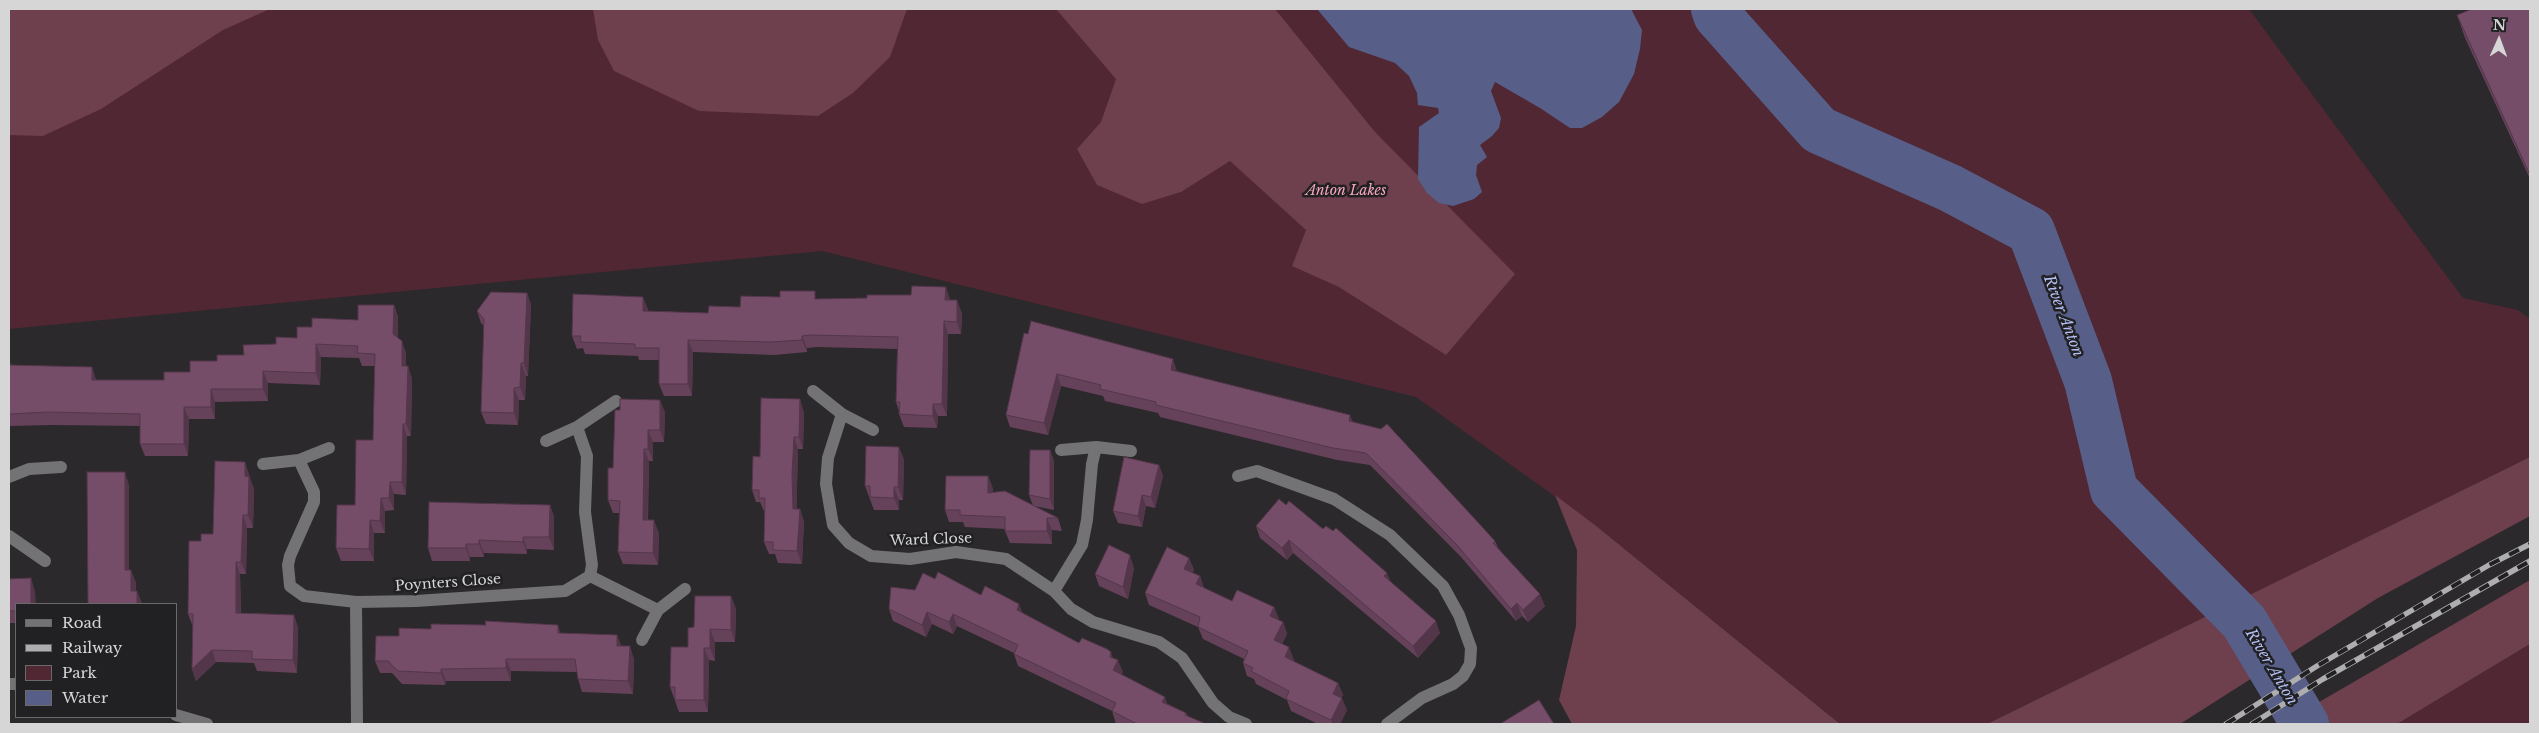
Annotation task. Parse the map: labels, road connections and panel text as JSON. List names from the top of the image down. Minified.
{"streets":{"street":["Ward Close","Poynters Close"]},"water":["River Anton"],"parks":["Anton Lakes"],"legend":["Road","Railway","Park","Water"],"north":"top"}
